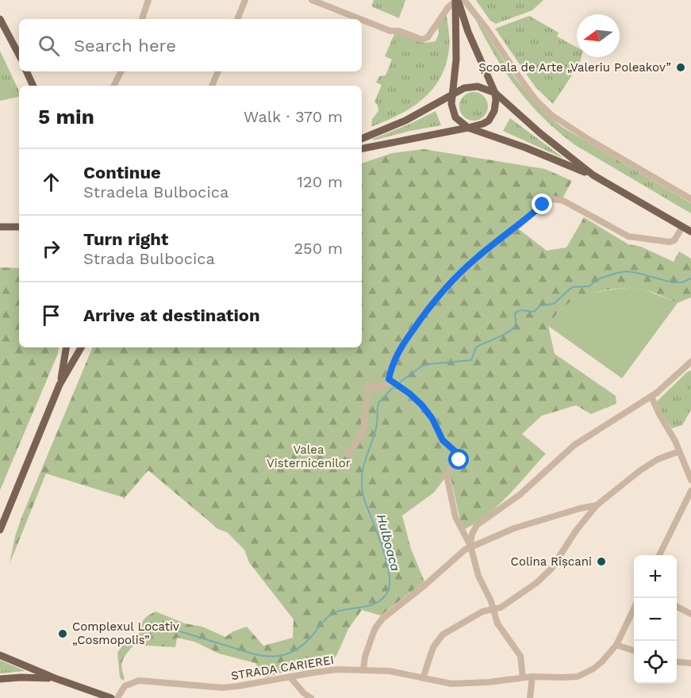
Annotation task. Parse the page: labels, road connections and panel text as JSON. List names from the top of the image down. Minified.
{"streets":{"street":["STRADA CARIEREI"]},"water":["Hulboaca"],"parks":["Valea Visternicenilor"],"places":["Școala de Arte „Valeriu Poleakov”","Colina Rîșcani","Complexul Locativ „Cosmopolis”"],"north":"left","page":{"search":"Search here","heading":["5 min","Walk · 370 m"],"list":[["Continue","Stradela Bulbocica","120 m"],["Turn right","Strada Bulbocica","250 m"],"Arrive at destination"],"map_buttons":["+","−"]}}
